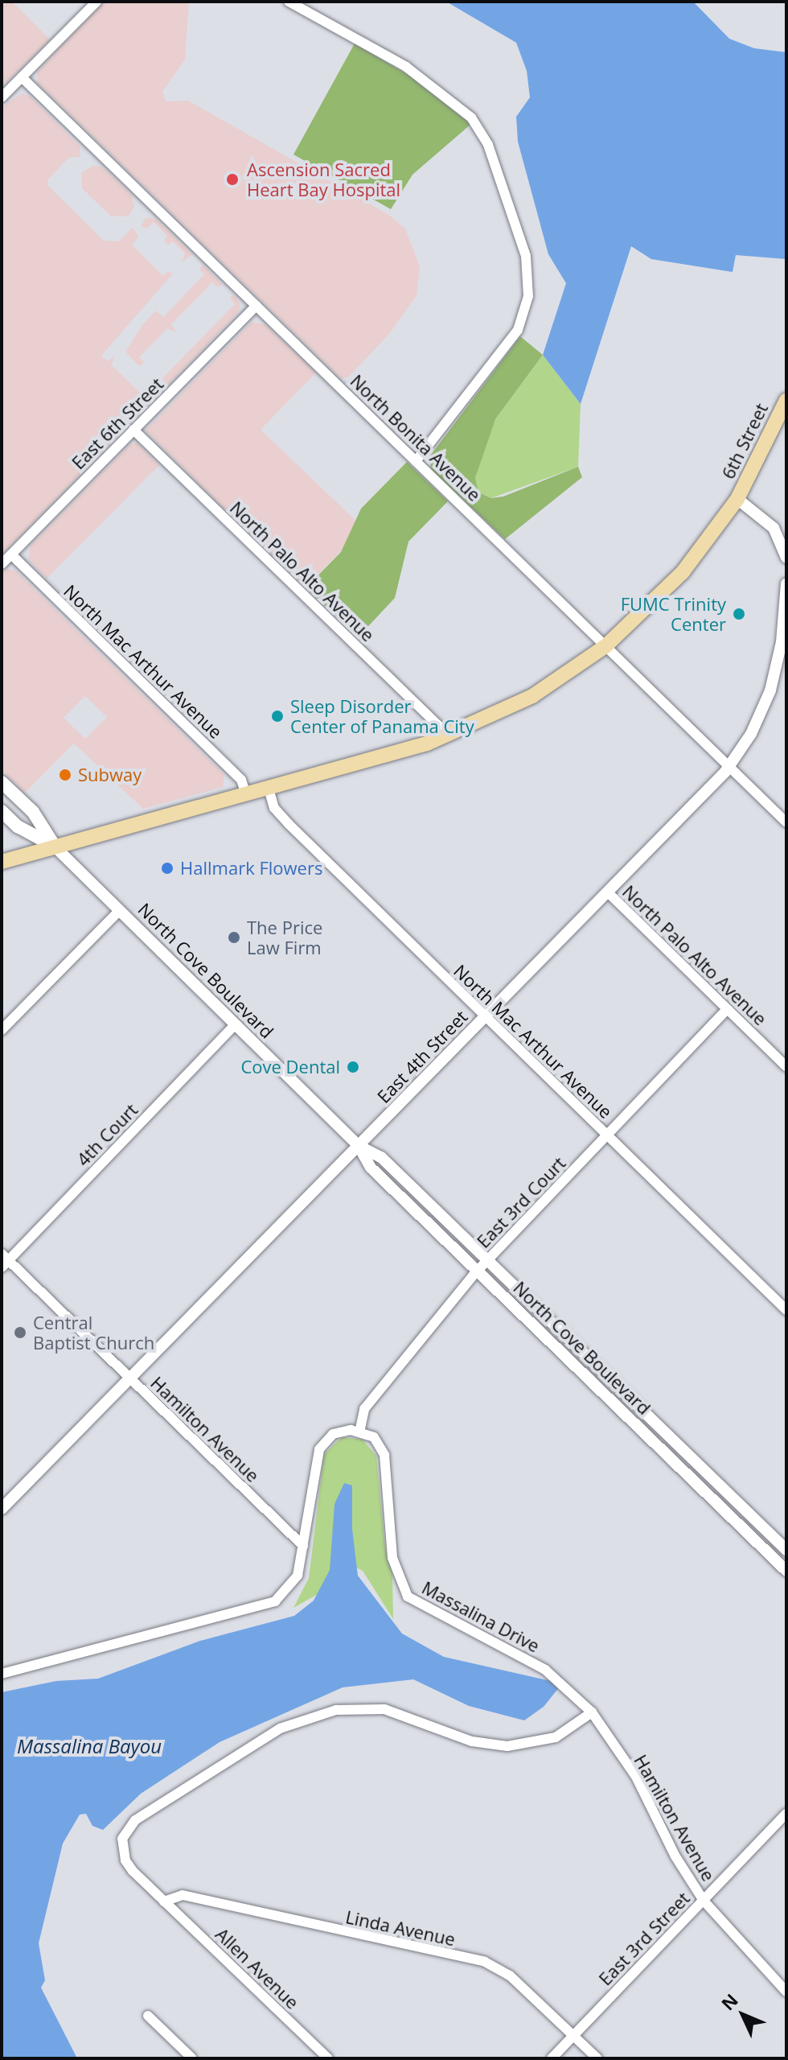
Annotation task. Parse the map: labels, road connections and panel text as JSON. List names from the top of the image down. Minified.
{"streets":{"main road":["6th Street","North Cove Boulevard"],"street":["East 6th Street","North Bonita Avenue","North Palo Alto Avenue","North Mac Arthur Avenue","East 4th Street","4th Court","East 3rd Court","Hamilton Avenue","Massalina Drive","Linda Avenue","East 3rd Street","Allen Avenue"]},"crossings":[["East 6th Street","North Bonita Avenue"],["East 6th Street","North Palo Alto Avenue"],["East 6th Street","North Mac Arthur Avenue"],["North Bonita Avenue","6th Street"],["North Bonita Avenue","East 4th Street"],["6th Street","North Palo Alto Avenue"],["6th Street","North Mac Arthur Avenue"],["6th Street","North Cove Boulevard"],["North Palo Alto Avenue","East 4th Street"],["North Palo Alto Avenue","East 3rd Court"],["North Mac Arthur Avenue","East 4th Street"],["North Mac Arthur Avenue","East 3rd Court"],["North Cove Boulevard","East 4th Street"],["North Cove Boulevard","4th Court"],["North Cove Boulevard","East 3rd Court"],["East 4th Street","Hamilton Avenue"],["4th Court","Hamilton Avenue"],["East 3rd Court","Massalina Drive"],["Hamilton Avenue","Massalina Drive"],["Hamilton Avenue","East 3rd Street"],["Linda Avenue","East 3rd Street"],["Linda Avenue","Allen Avenue"]],"water":["Massalina Bayou"],"places":["Ascension Sacred Heart Bay Hospital","FUMC Trinity Center","Sleep Disorder Center of Panama City","Subway","Hallmark Flowers","The Price Law Firm","Cove Dental","Central Baptist Church"],"north":"top left"}
